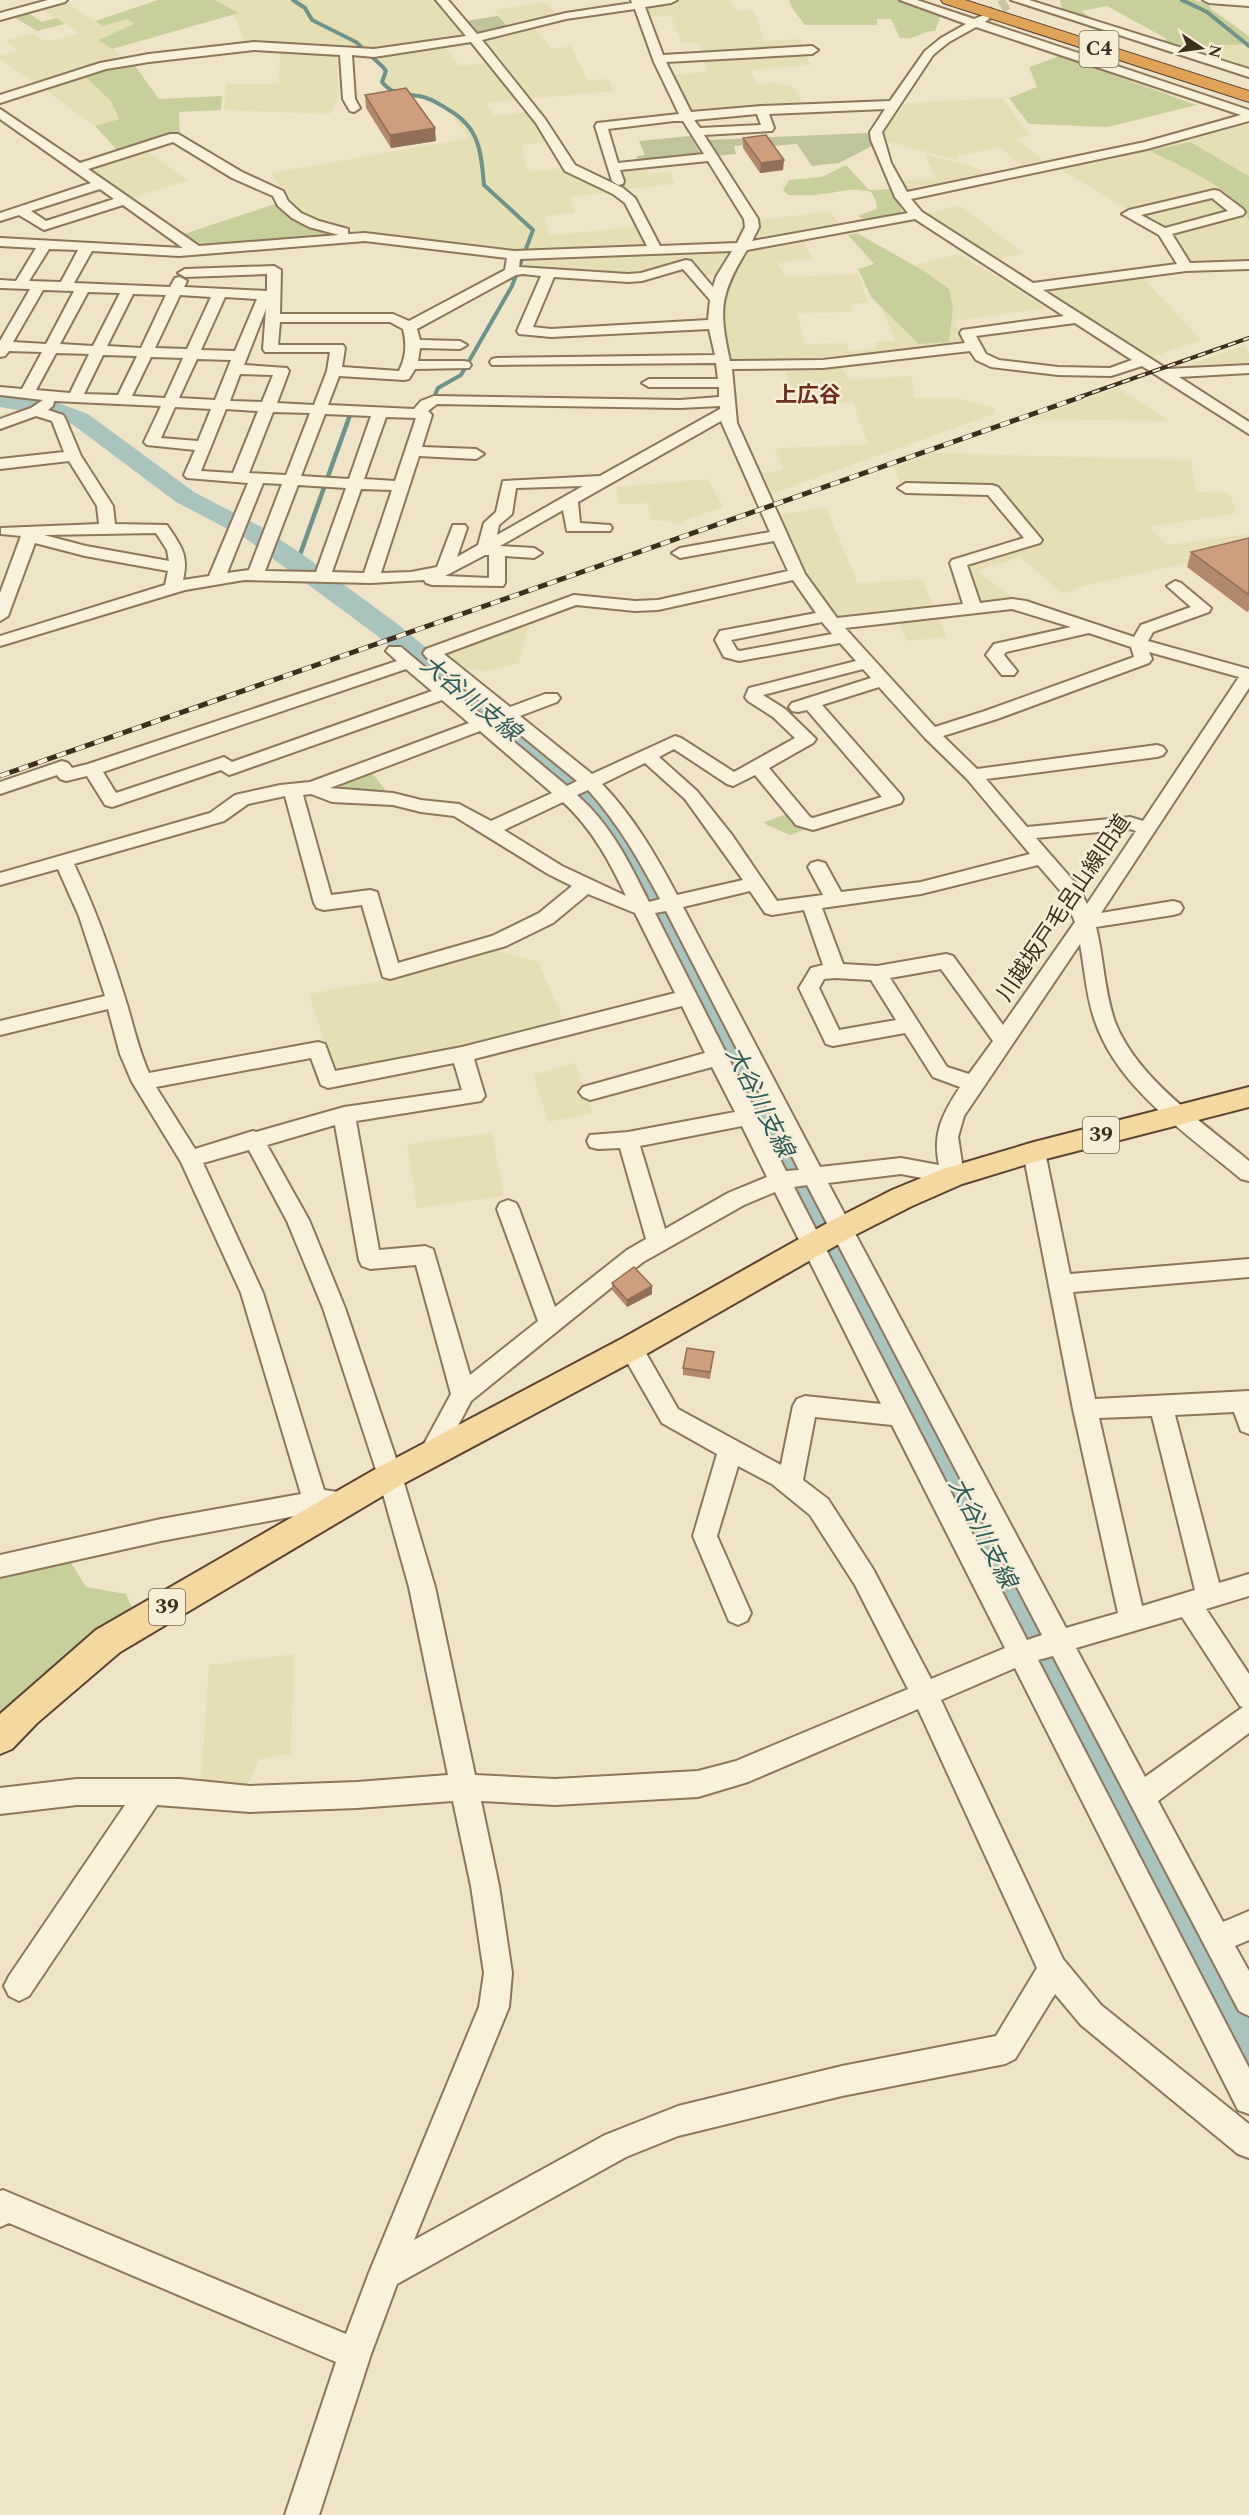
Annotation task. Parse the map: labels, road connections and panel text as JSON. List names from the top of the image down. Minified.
{"streets":{"highway":["C4"],"main road":["39"],"street":["川越坂戸毛呂山線旧道"]},"crossings":[["川越坂戸毛呂山線旧道","39"]],"districts":["上広谷"],"water":["大谷川支線"],"north":"right"}
